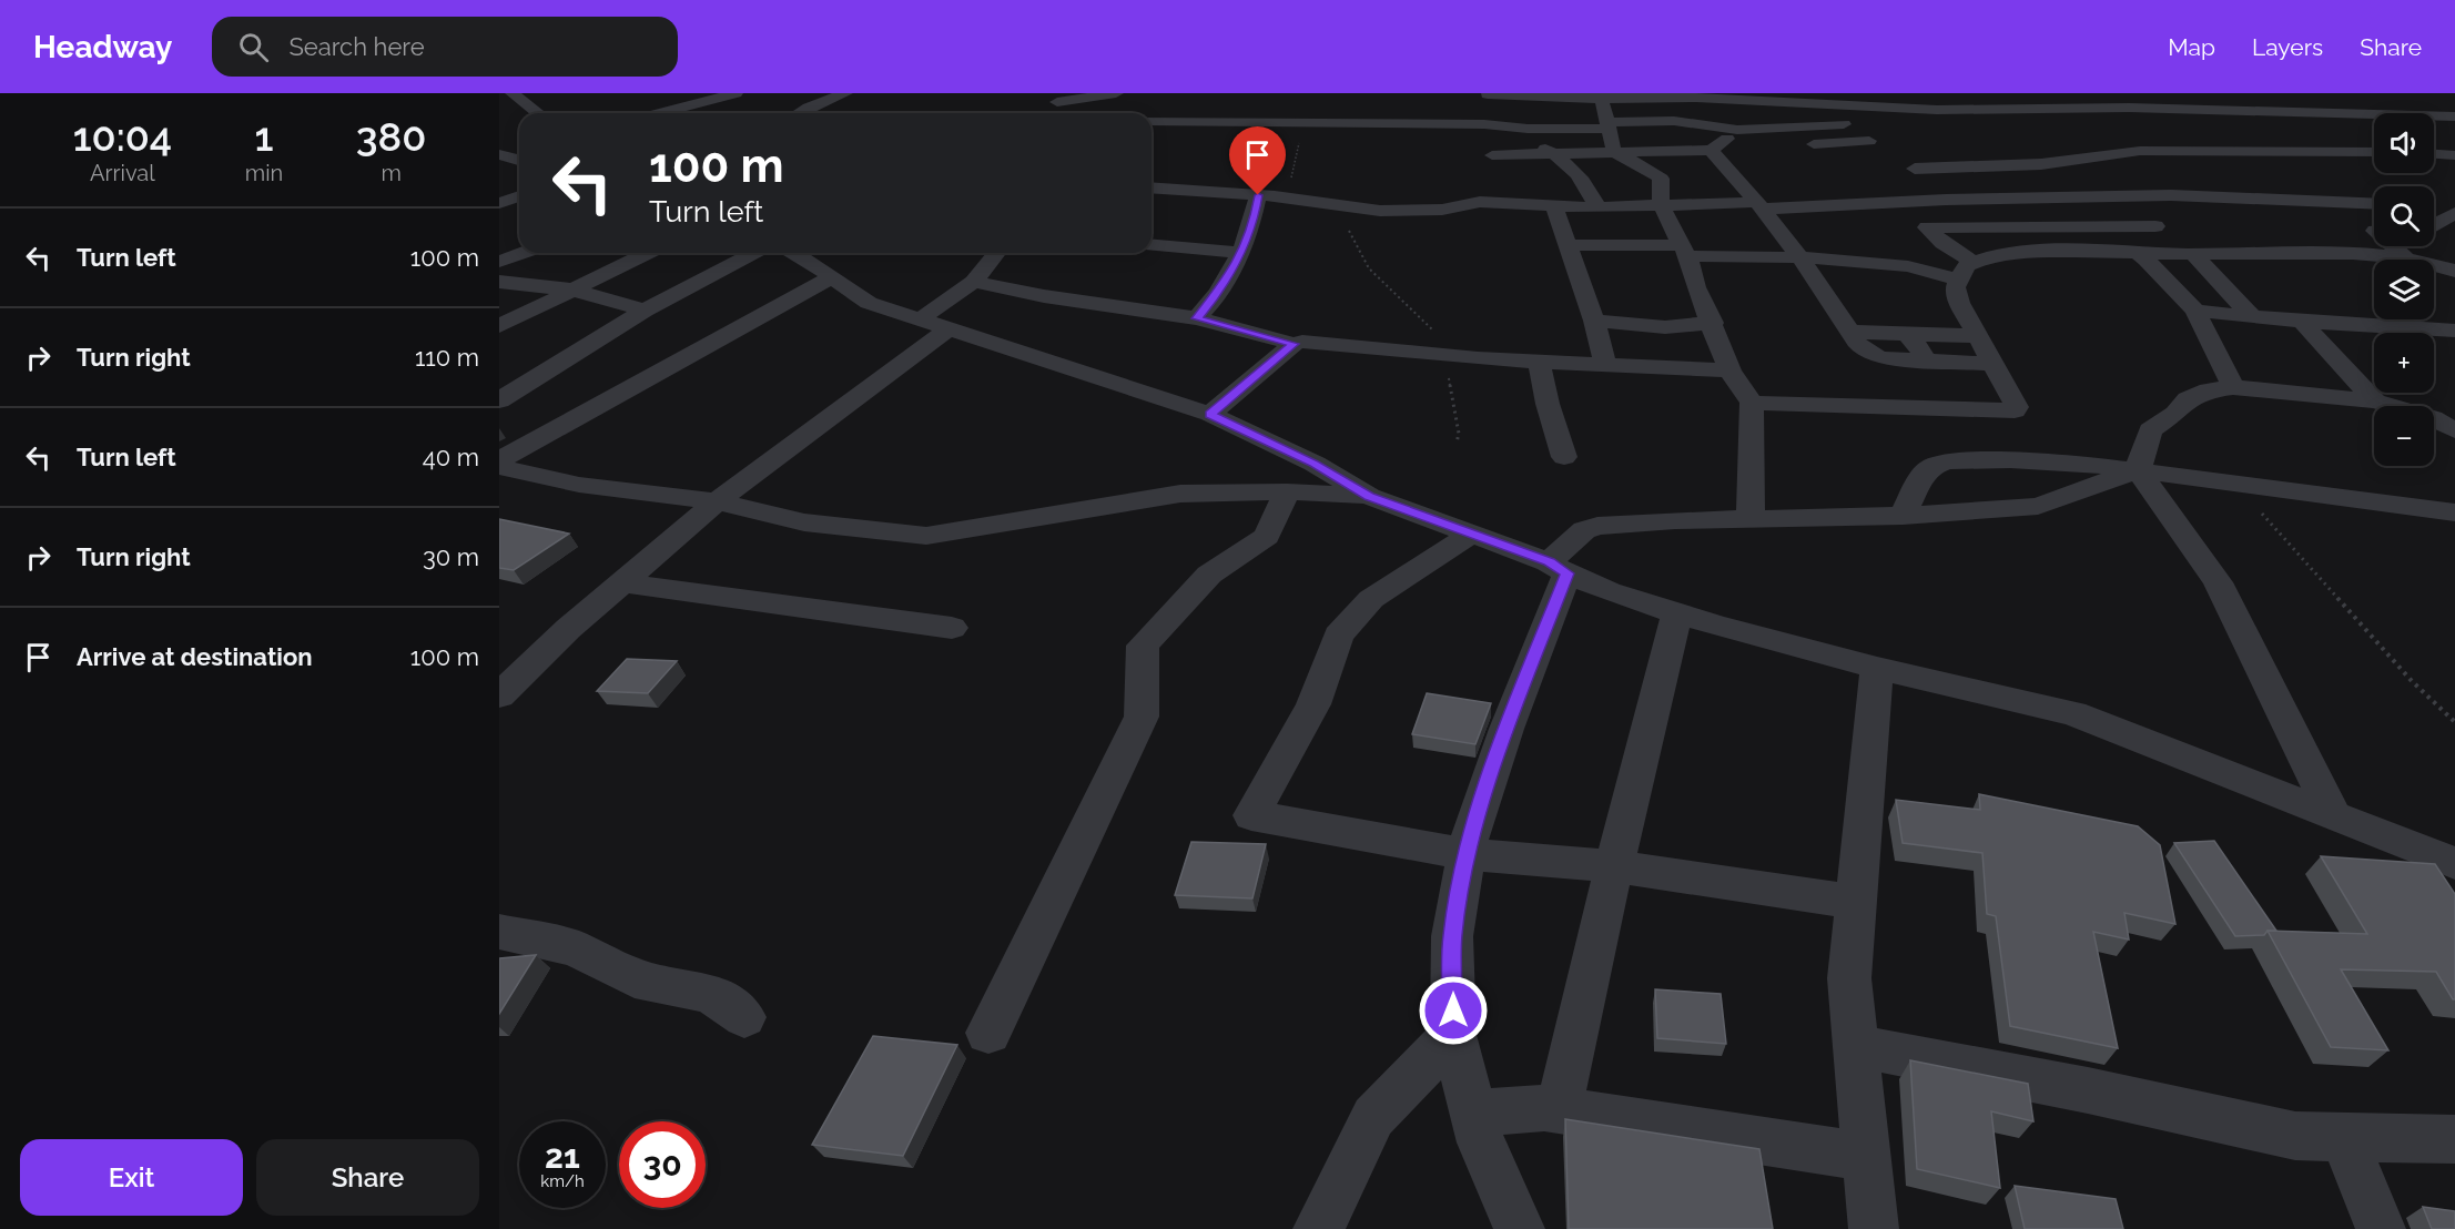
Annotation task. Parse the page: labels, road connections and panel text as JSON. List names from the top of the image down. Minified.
{"page":{"header":"Headway","search":"Search here","nav":["Map","Layers","Share"],"eta":["10:04","Arrival","1","min","380","m"],"map_buttons":["+","−"],"turn":["100 m","Turn left"],"list":[{"name":"Turn left","value":"100 m"},{"name":"Turn right","value":"110 m"},{"name":"Turn left","value":"40 m"},{"name":"Turn right","value":"30 m"},{"name":"Arrive at destination","value":"100 m"}],"speed":"21 km/h","limit":"30","buttons":["Exit","Share"]}}
